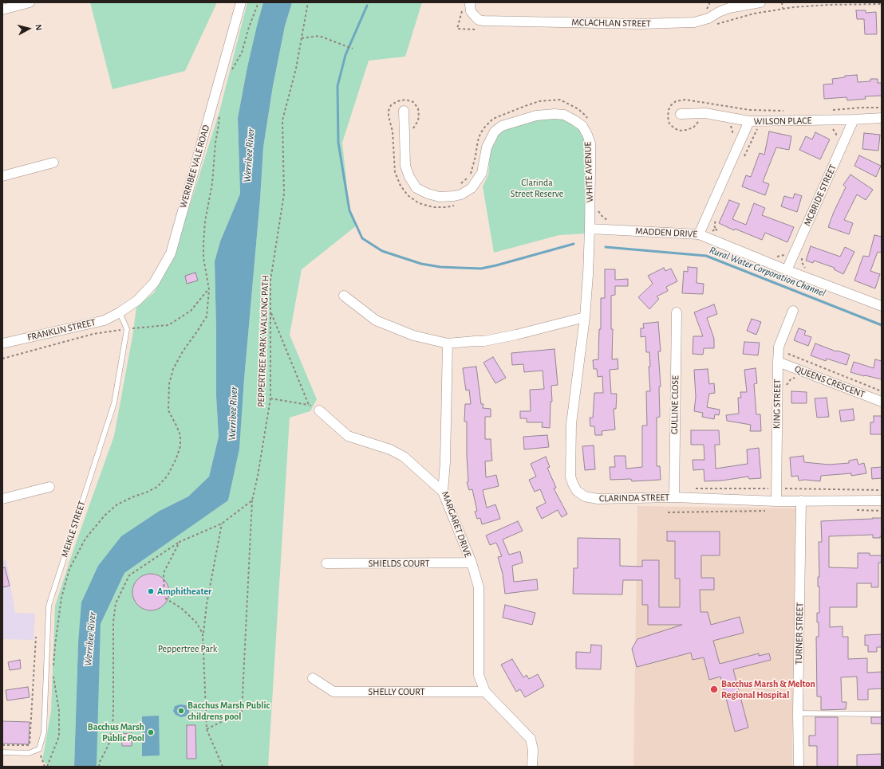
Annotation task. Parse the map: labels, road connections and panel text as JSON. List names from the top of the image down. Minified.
{"streets":{"street":["MCLACHLAN STREET","WILSON PLACE","WERRIBEE VALE ROAD","WHITE AVENUE","MCBRIDE STREET","MADDEN DRIVE","FRANKLIN STREET","QUEENS CRESCENT","KING STREET","GULLINE CLOSE","CLARINDA STREET","MARGARET DRIVE","SHIELDS COURT","TURNER STREET","SHELLY COURT"],"lane":["MEIKLE STREET"],"path":["PEPPERTREE PARK WALKING PATH"]},"crossings":[["WILSON PLACE","MCBRIDE STREET"],["WILSON PLACE","MADDEN DRIVE"],["WERRIBEE VALE ROAD","FRANKLIN STREET"],["WHITE AVENUE","MADDEN DRIVE"],["WHITE AVENUE","CLARINDA STREET"],["MCBRIDE STREET","MADDEN DRIVE"],["MADDEN DRIVE","CLARINDA STREET"],["QUEENS CRESCENT","KING STREET"],["KING STREET","CLARINDA STREET"],["GULLINE CLOSE","CLARINDA STREET"],["CLARINDA STREET","TURNER STREET"],["MARGARET DRIVE","SHIELDS COURT"],["MARGARET DRIVE","SHELLY COURT"]],"water":["Werribee River","Rural Water Corporation Channel"],"parks":["Clarinda Street Reserve","Peppertree Park"],"places":["Amphitheater","Bacchus Marsh & Melton Regional Hospital","Bacchus Marsh Public childrens pool","Bacchus Marsh Public Pool"],"north":"right"}
